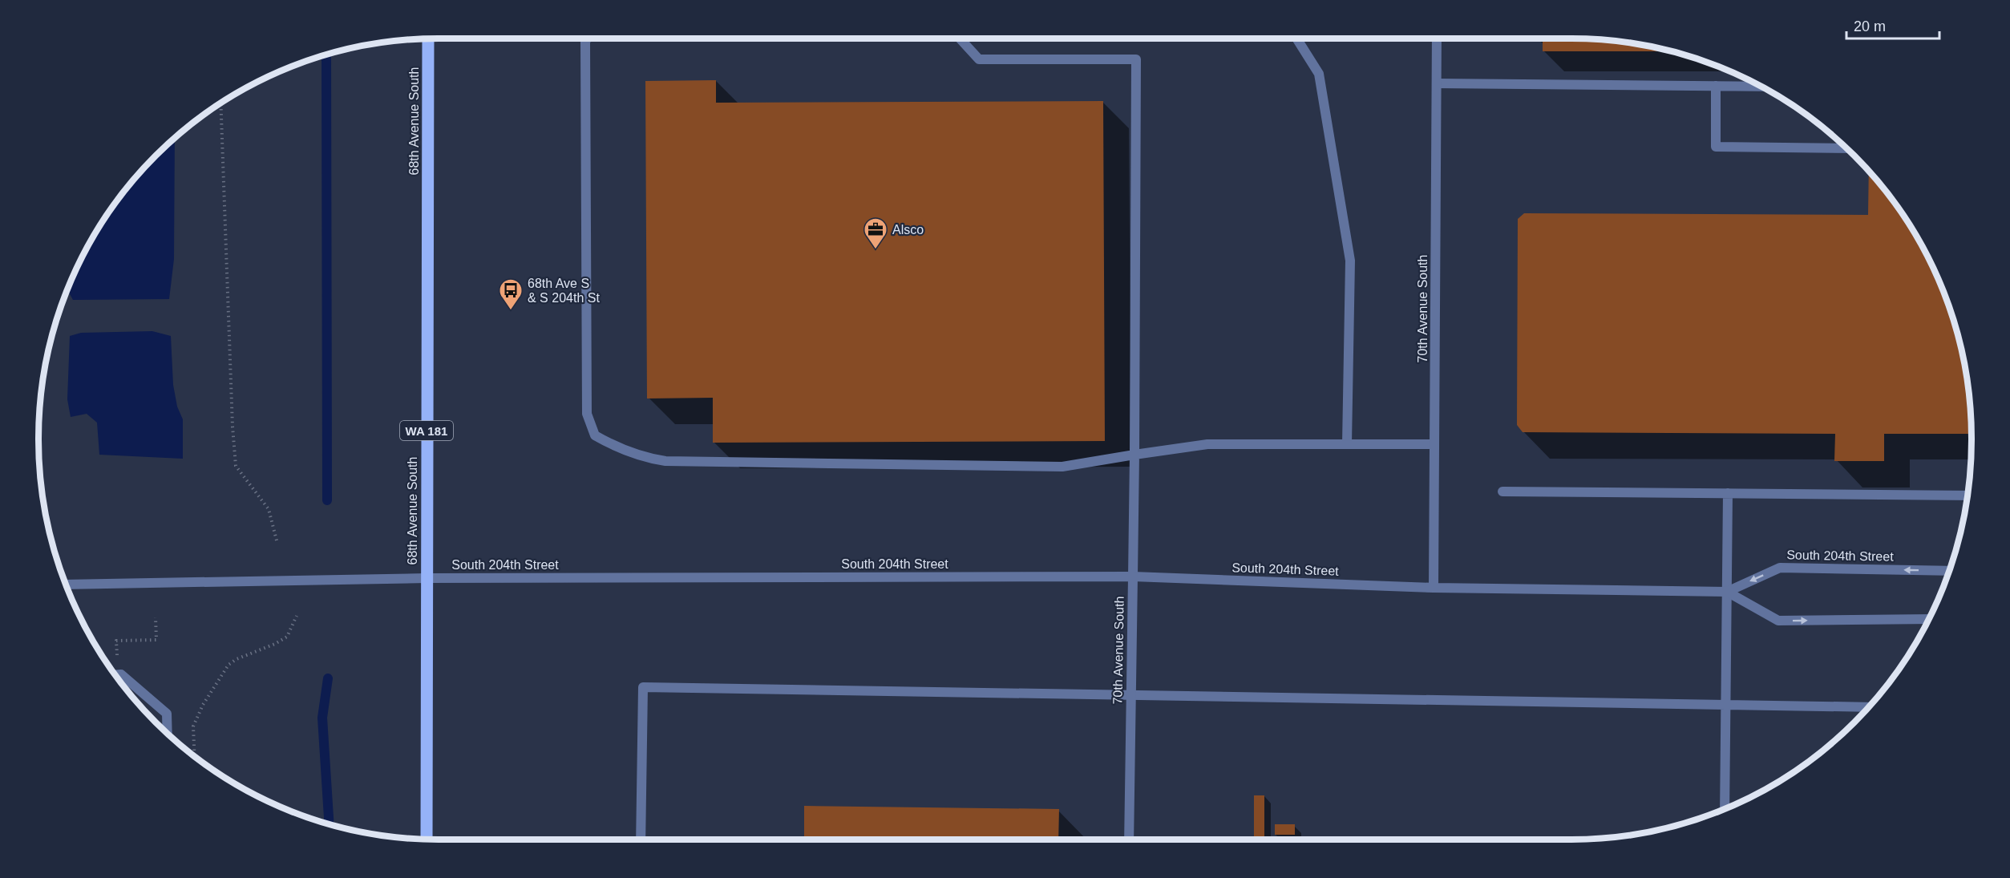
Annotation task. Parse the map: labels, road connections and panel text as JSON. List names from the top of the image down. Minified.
{"streets":{"main road":["68th Avenue South","WA 181"],"street":["70th Avenue South","South 204th Street"]},"crossings":[["68th Avenue South","South 204th Street"],["70th Avenue South","South 204th Street"]],"places":{"office":["Alsco"],"bus stop":["68th Ave S & S 204th St"]},"scale_bar":"20 m"}
